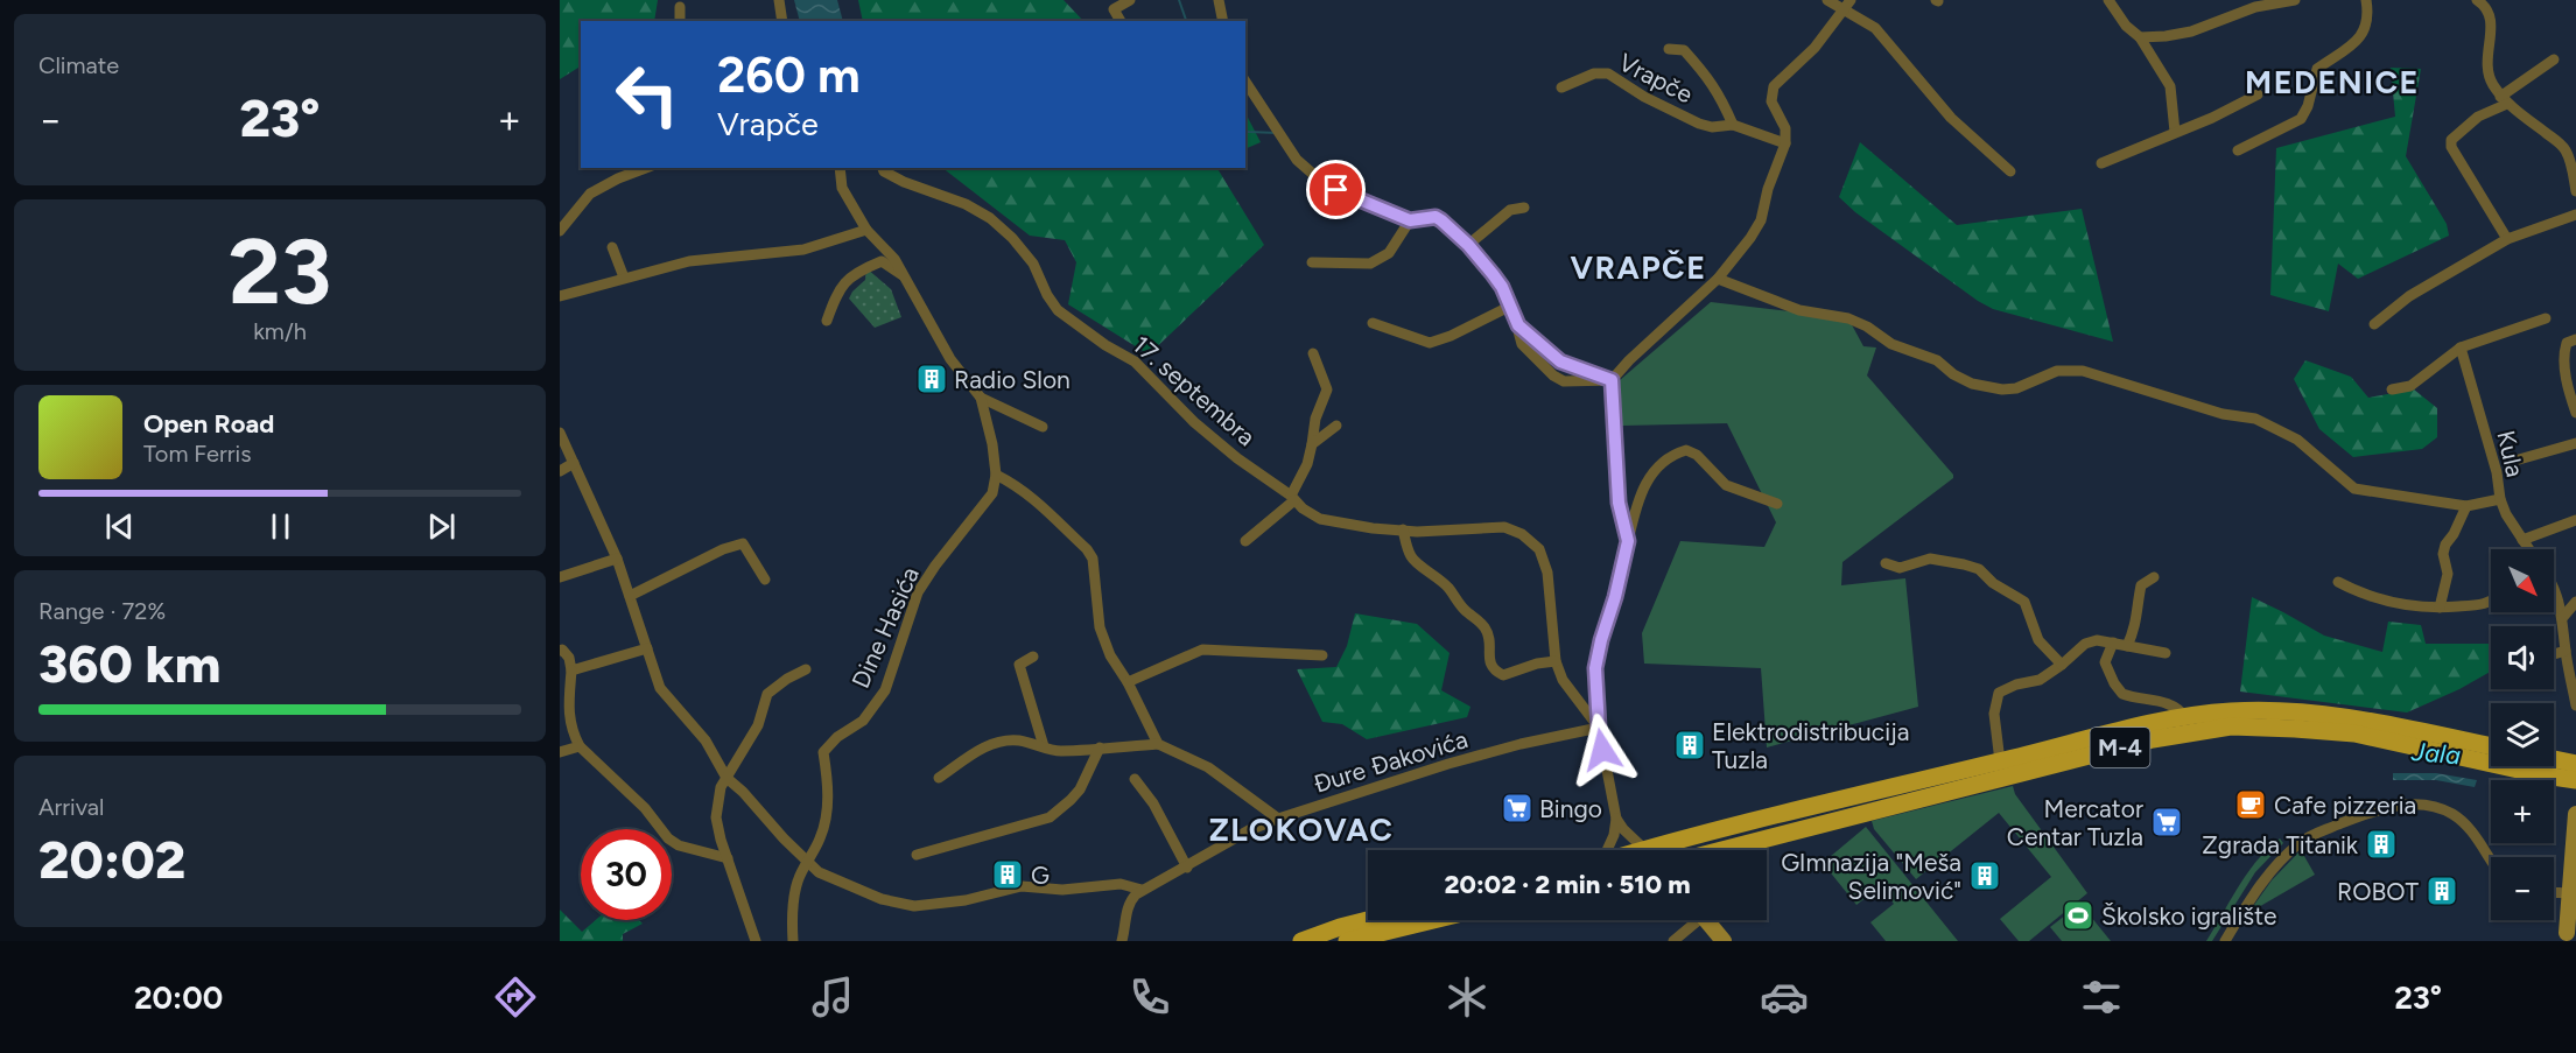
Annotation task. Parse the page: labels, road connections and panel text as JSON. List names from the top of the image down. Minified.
{"streets":{"main road":["M-4"],"street":["Vrapče","17. septembra","Kula","Dine Hasića","Đure Đakovića"]},"crossings":[["17. septembra","Đure Đakovića"]],"districts":["MEDENICE","VRAPČE","ZLOKOVAC"],"water":["Jala"],"places":{"building":["Radio Slon","Elektrodistribucija Tuzla","Zgrada Titanik","G","GImnazija \"Meša Selimović\"","ROBOT"],"cafe":["Cafe pizzeria"],"supermarket":["Bingo","Mercator Centar Tuzla"],"sports":["Školsko igralište"]},"north":"bottom right","page":{"tile":["Climate",["23","km/h"],["Range · 72%","360 km"],["Arrival","20:02"]],"turn":["260 m","Vrapče"],"heat":["−","23°","+"],"song":["Open Road","Tom Ferris"],"map_buttons":["+","−"],"limit":"30","trip":"20:02 · 2 min · 510 m","tabs":["20:00","23°"]}}
